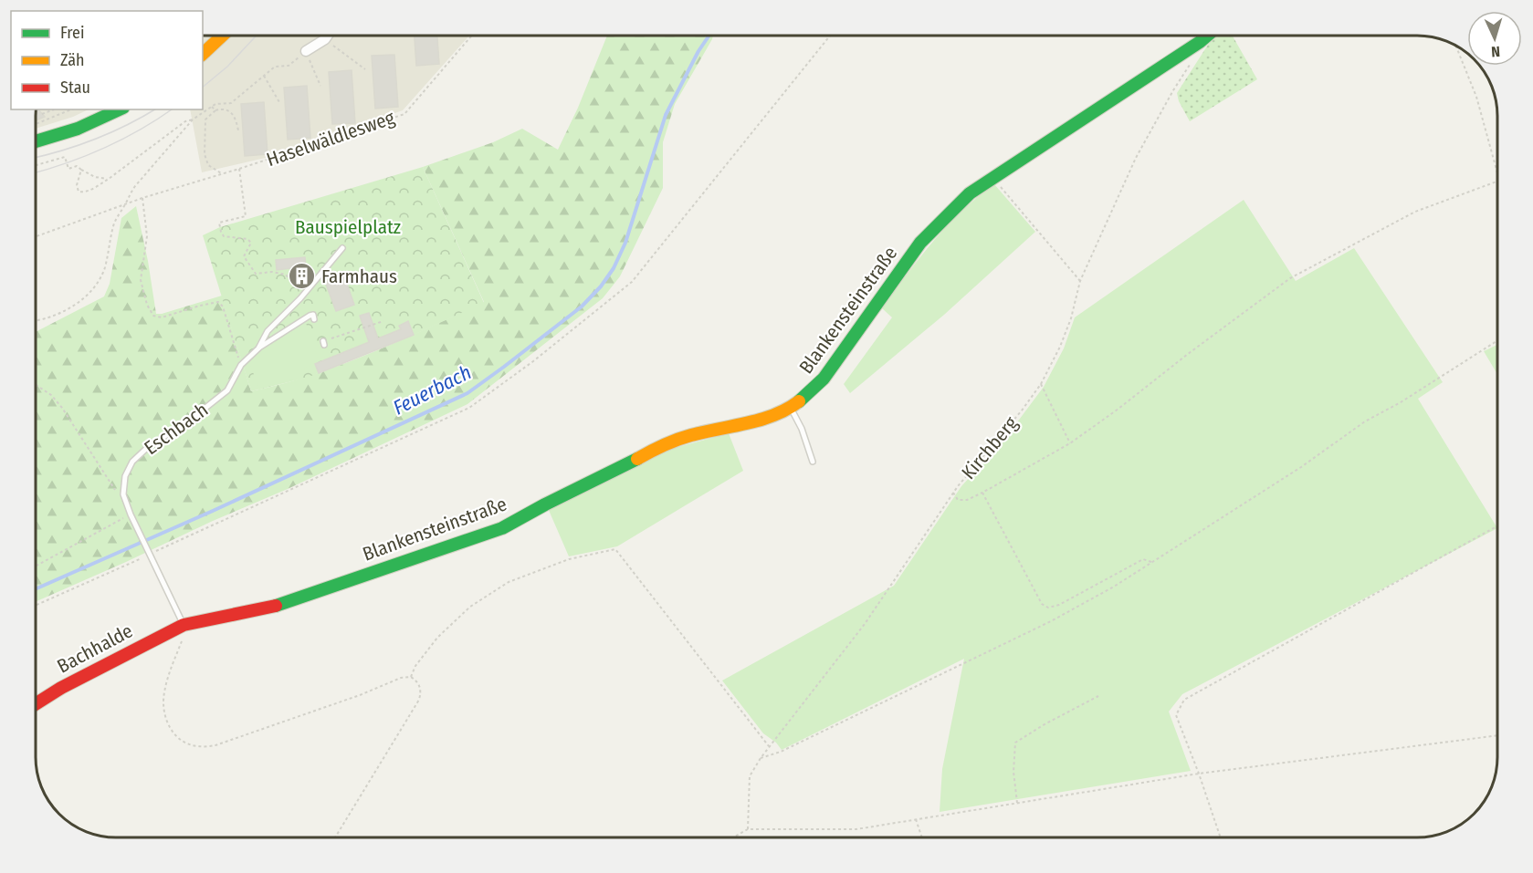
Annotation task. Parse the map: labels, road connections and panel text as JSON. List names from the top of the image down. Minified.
{"streets":{"street":["Blankensteinstraße","Bachhalde"],"lane":["Eschbach"],"path":["Haselwäldlesweg","Kirchberg"]},"crossings":[["Blankensteinstraße","Kirchberg"],["Blankensteinstraße","Bachhalde"]],"water":["Feuerbach"],"parks":["Bauspielplatz"],"places":{"building":["Farmhaus"]},"legend":["Frei","Zäh","Stau"],"north":"bottom"}
